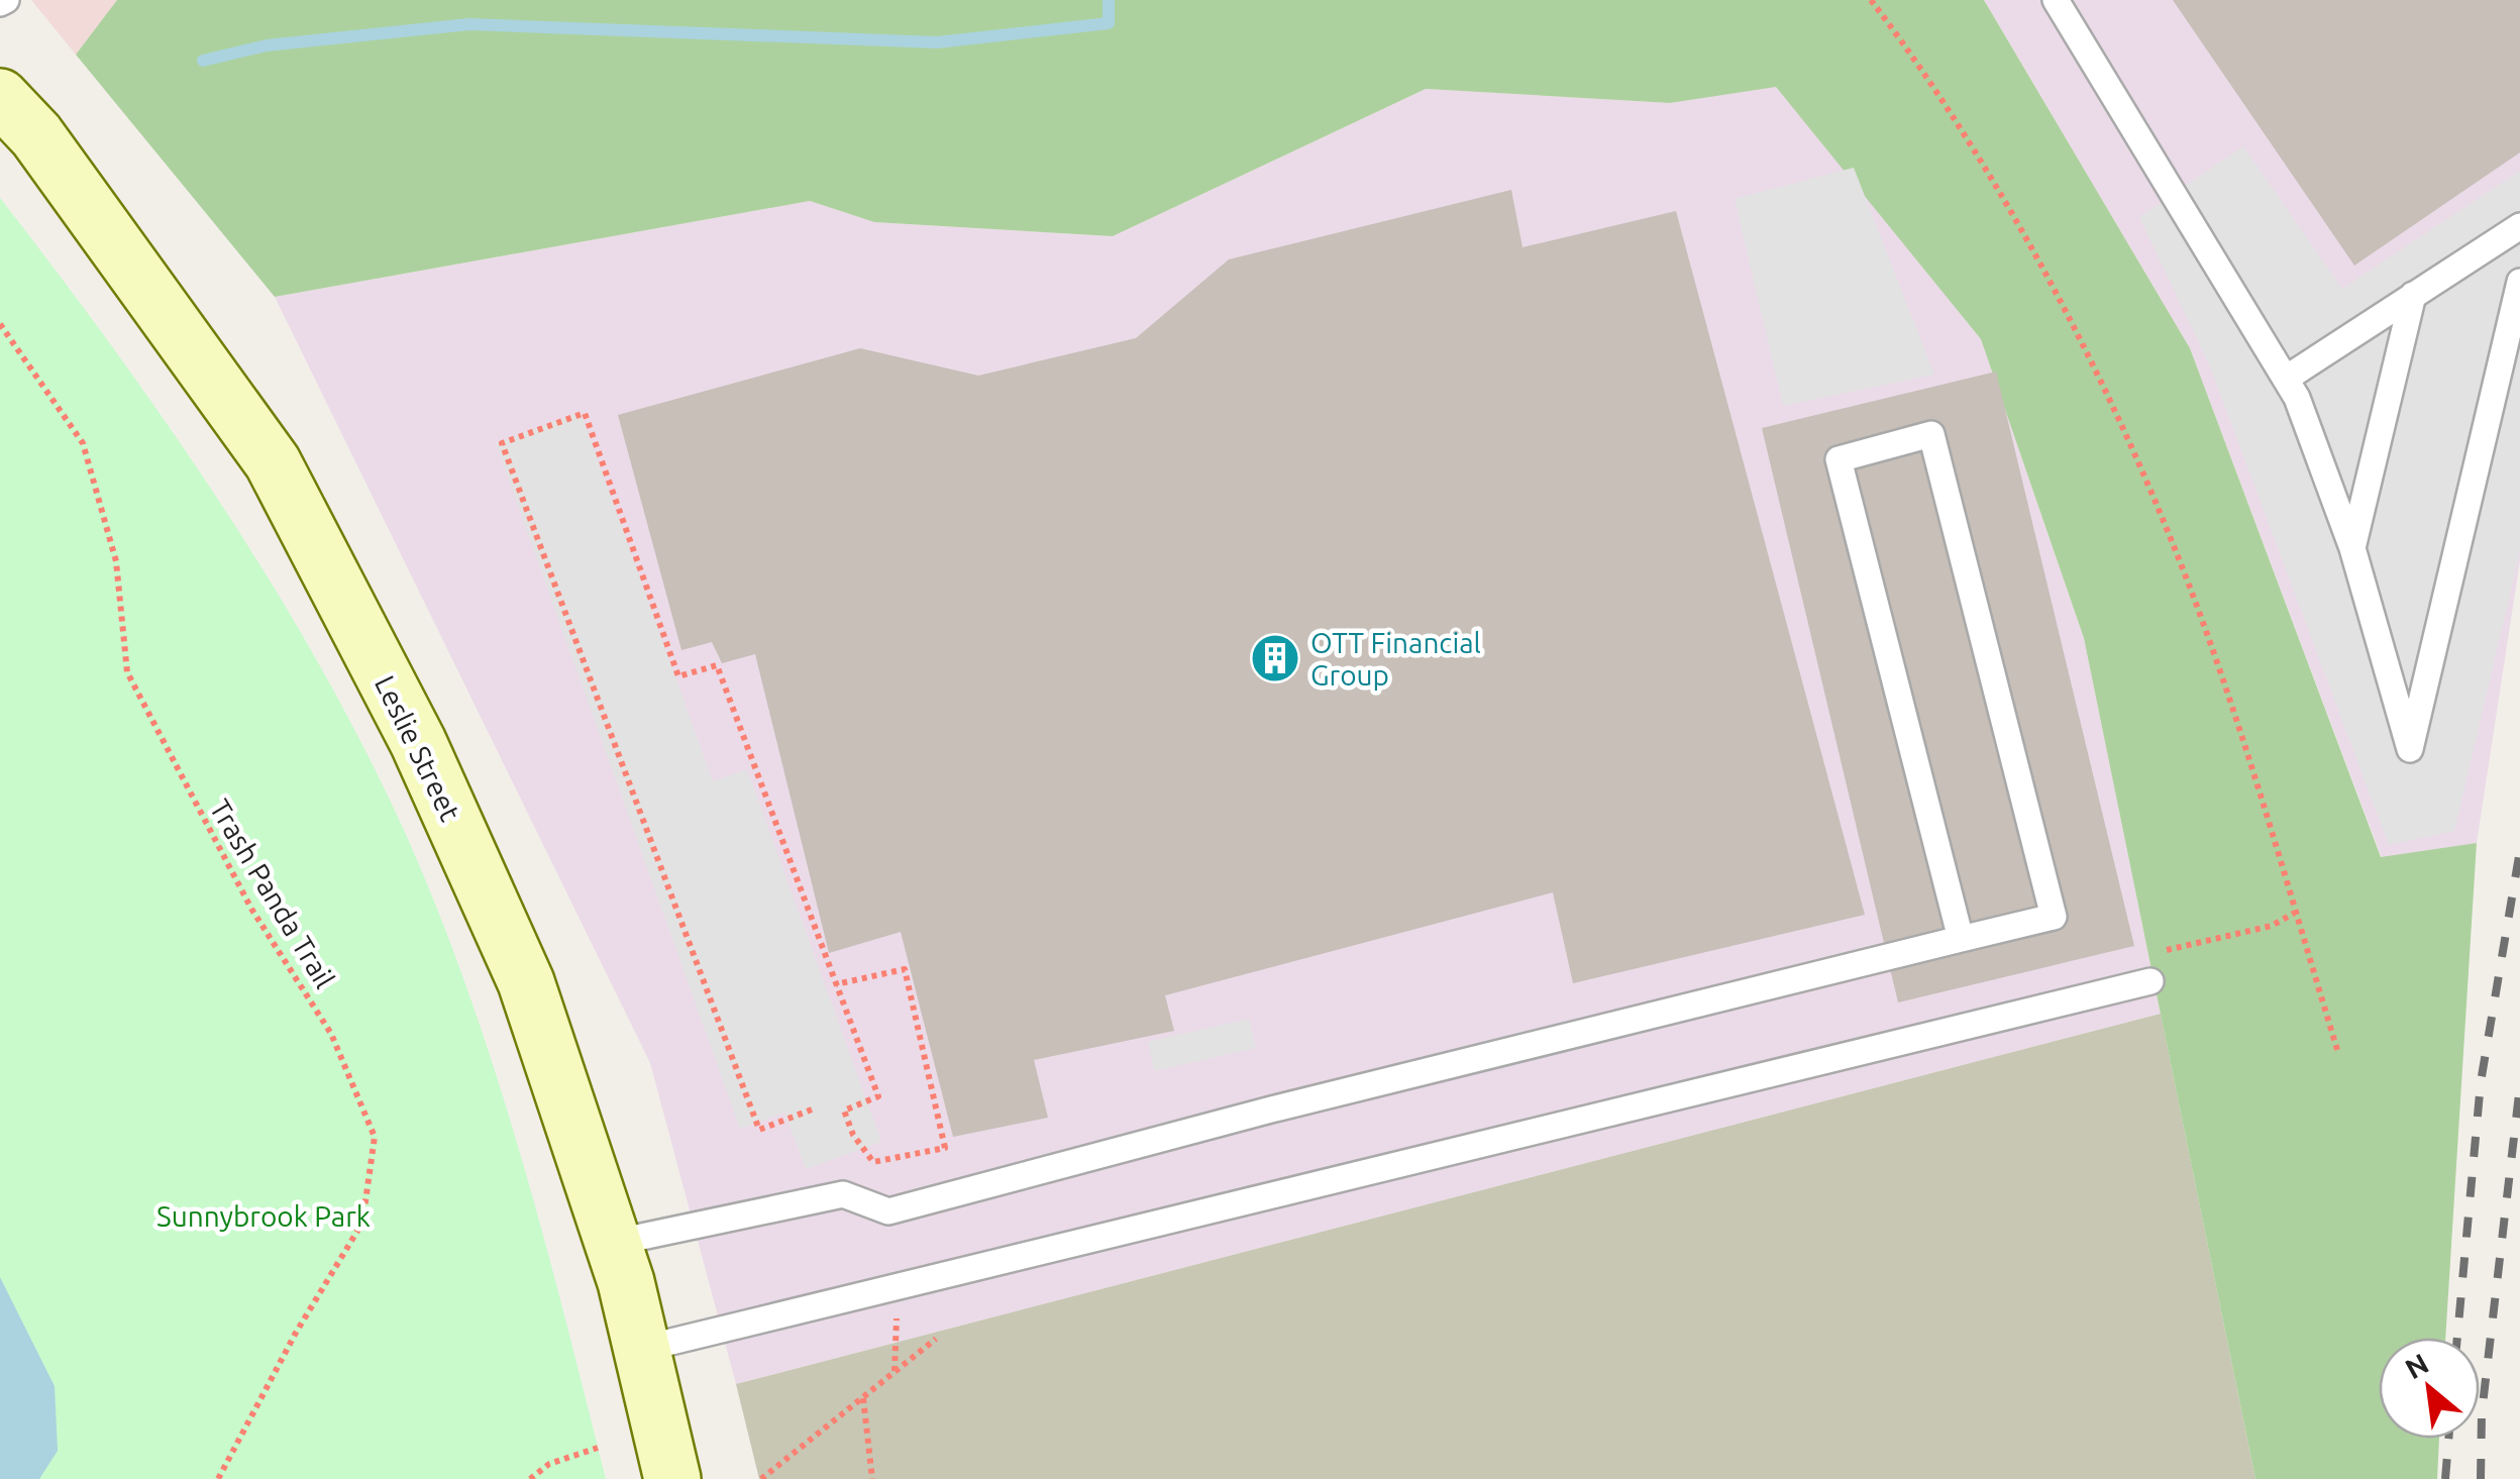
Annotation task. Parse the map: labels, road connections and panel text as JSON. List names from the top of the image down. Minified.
{"streets":{"main road":["Leslie Street"],"path":["Trash Panda Trail"]},"parks":["Sunnybrook Park"],"places":{"building":["OTT Financial Group"]},"north":"top left"}
